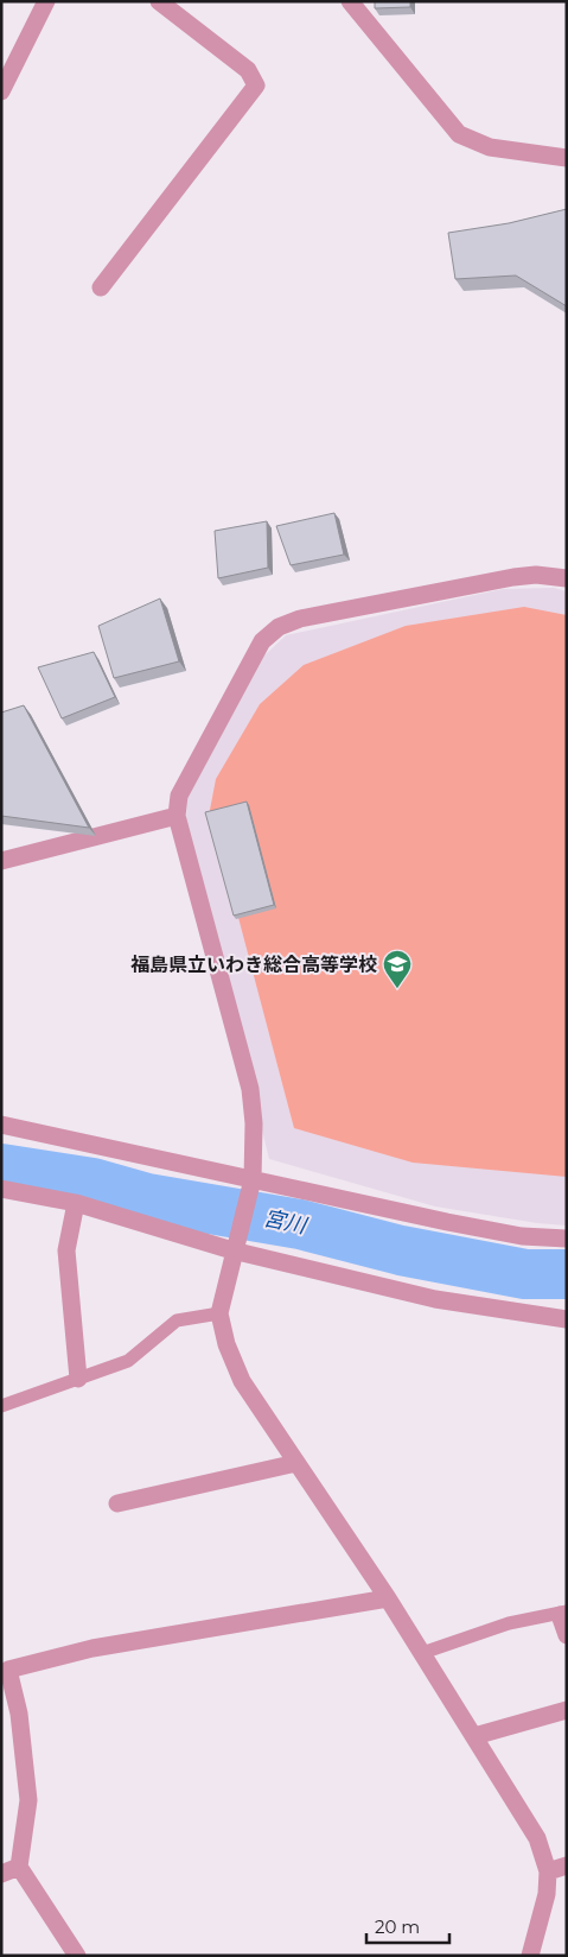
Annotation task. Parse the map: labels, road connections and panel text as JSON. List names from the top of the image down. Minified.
{"water":["宮川"],"places":{"school or university":["福島県立いわき総合高等学校"]},"scale_bar":"20 m"}
